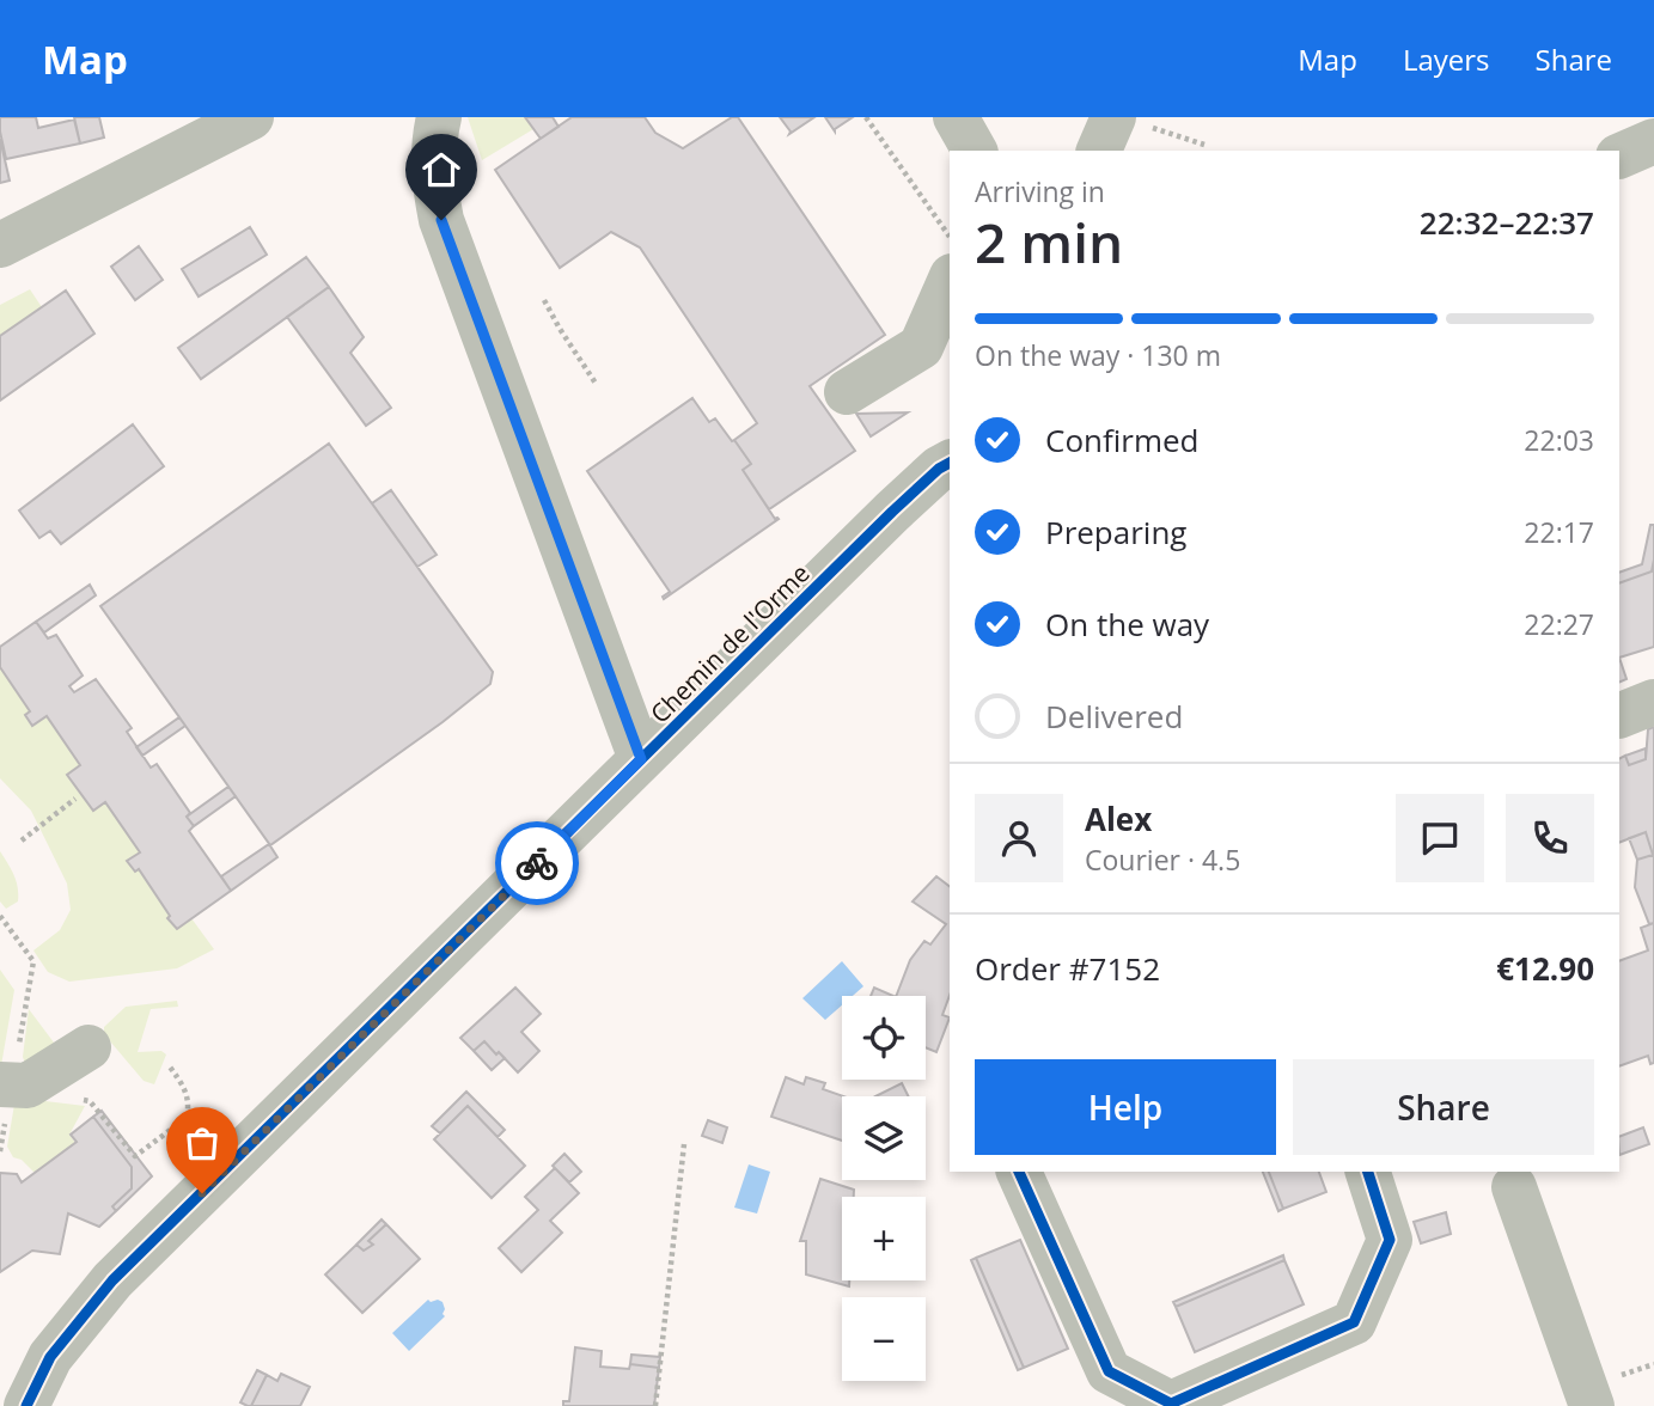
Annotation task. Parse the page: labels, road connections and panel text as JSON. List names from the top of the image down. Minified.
{"streets":{"street":["Chemin de l'Orme"]},"page":{"header":"Map","nav":["Map","Layers","Share"],"heading":["2 min","Arriving in","22:32–22:37"],"panel":["Alex","Courier · 4.5","Order #7152","€12.90"],"bar":"On the way · 130 m","list":[["Confirmed","22:03"],["Preparing","22:17"],["On the way","22:27"],"Delivered"],"map_buttons":["+","−"],"buttons":["Help","Share"]}}
